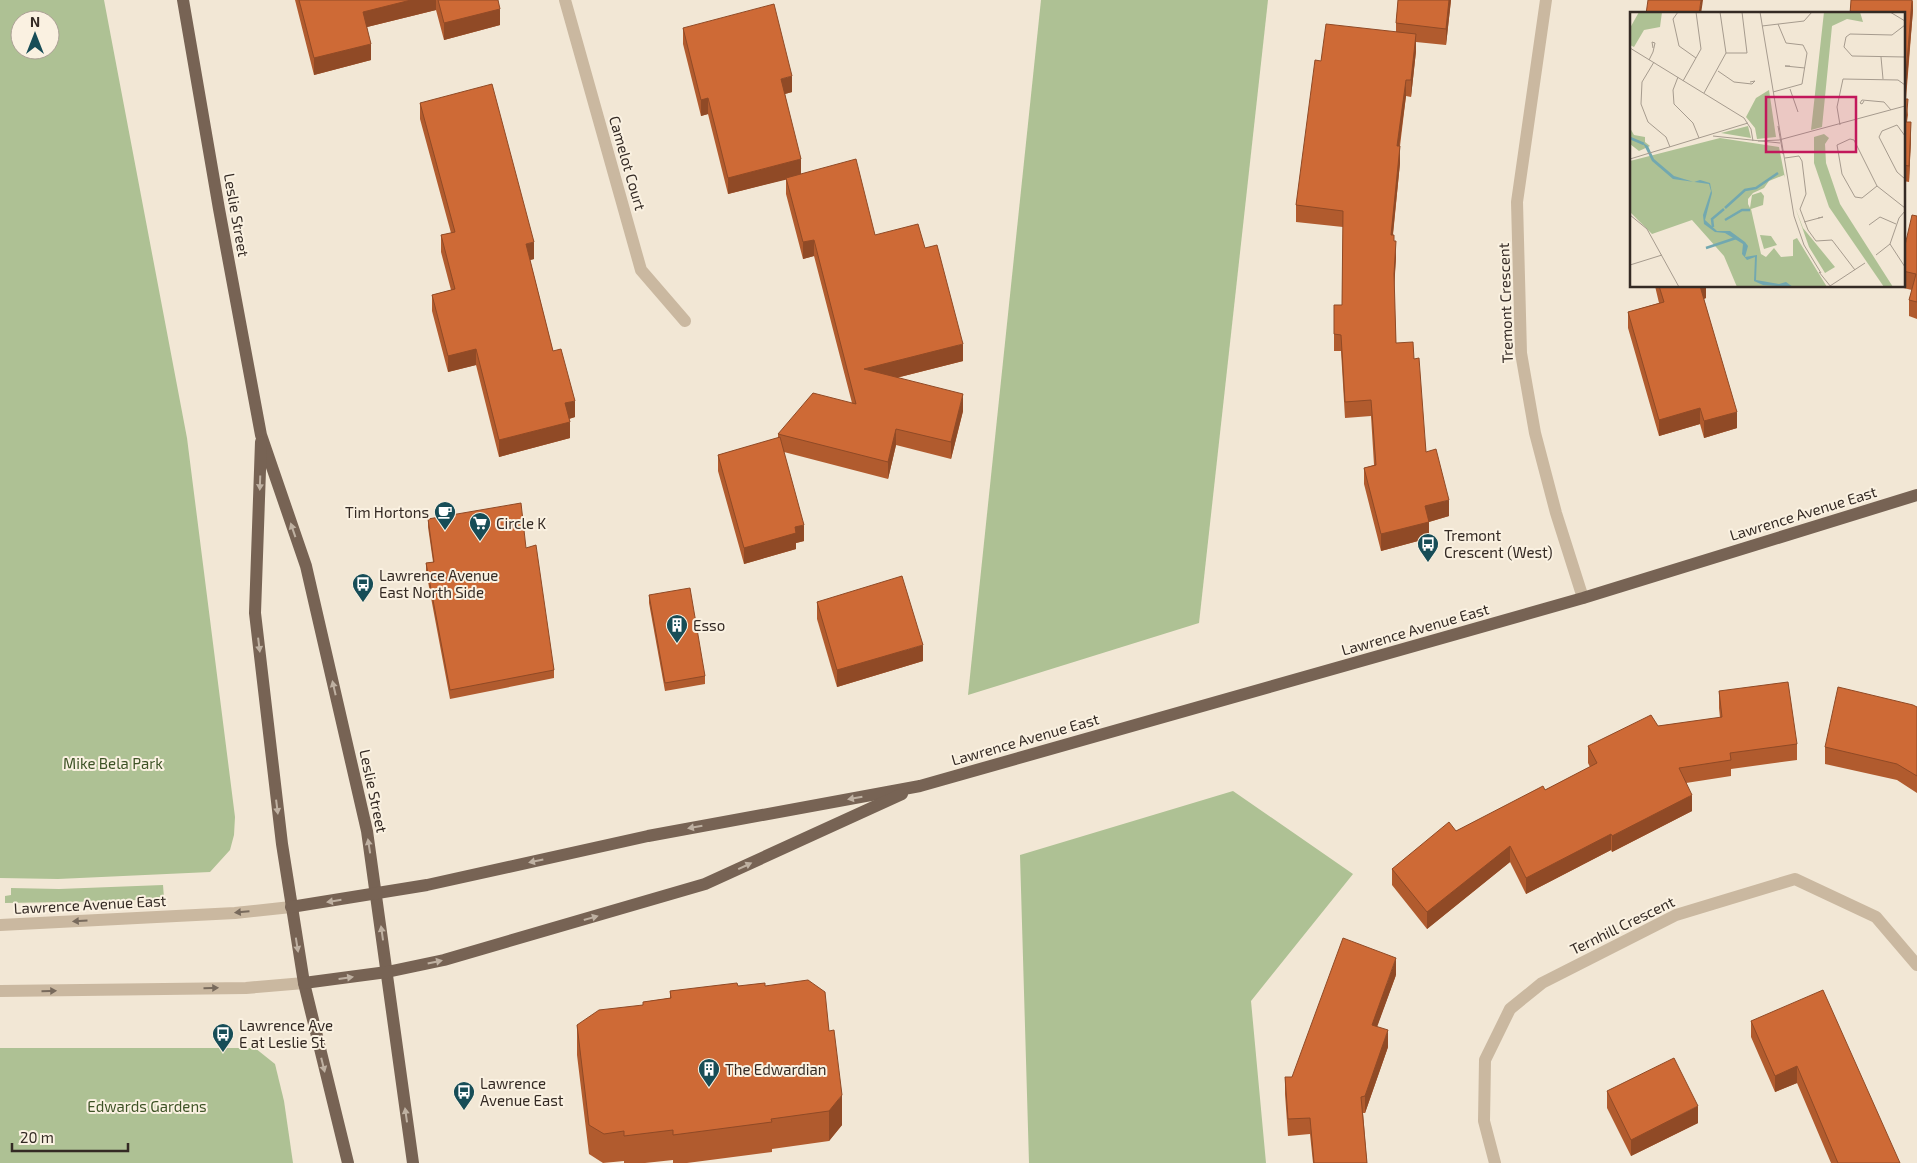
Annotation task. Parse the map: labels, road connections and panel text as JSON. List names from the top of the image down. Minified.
{"streets":{"main road":["Leslie Street","Lawrence Avenue East"],"street":["Camelot Court","Tremont Crescent","Ternhill Crescent"]},"crossings":[["Leslie Street","Lawrence Avenue East"],["Tremont Crescent","Lawrence Avenue East"]],"parks":["Mike Bela Park","Edwards Gardens"],"places":{"cafe":["Tim Hortons"],"supermarket":["Circle K"],"bus stop":["Tremont Crescent (West)","Lawrence Avenue East North Side","Lawrence Ave E at Leslie St","Lawrence Avenue East"],"building":["Esso","The Edwardian"]},"scale_bar":"20 m","north":"top"}
